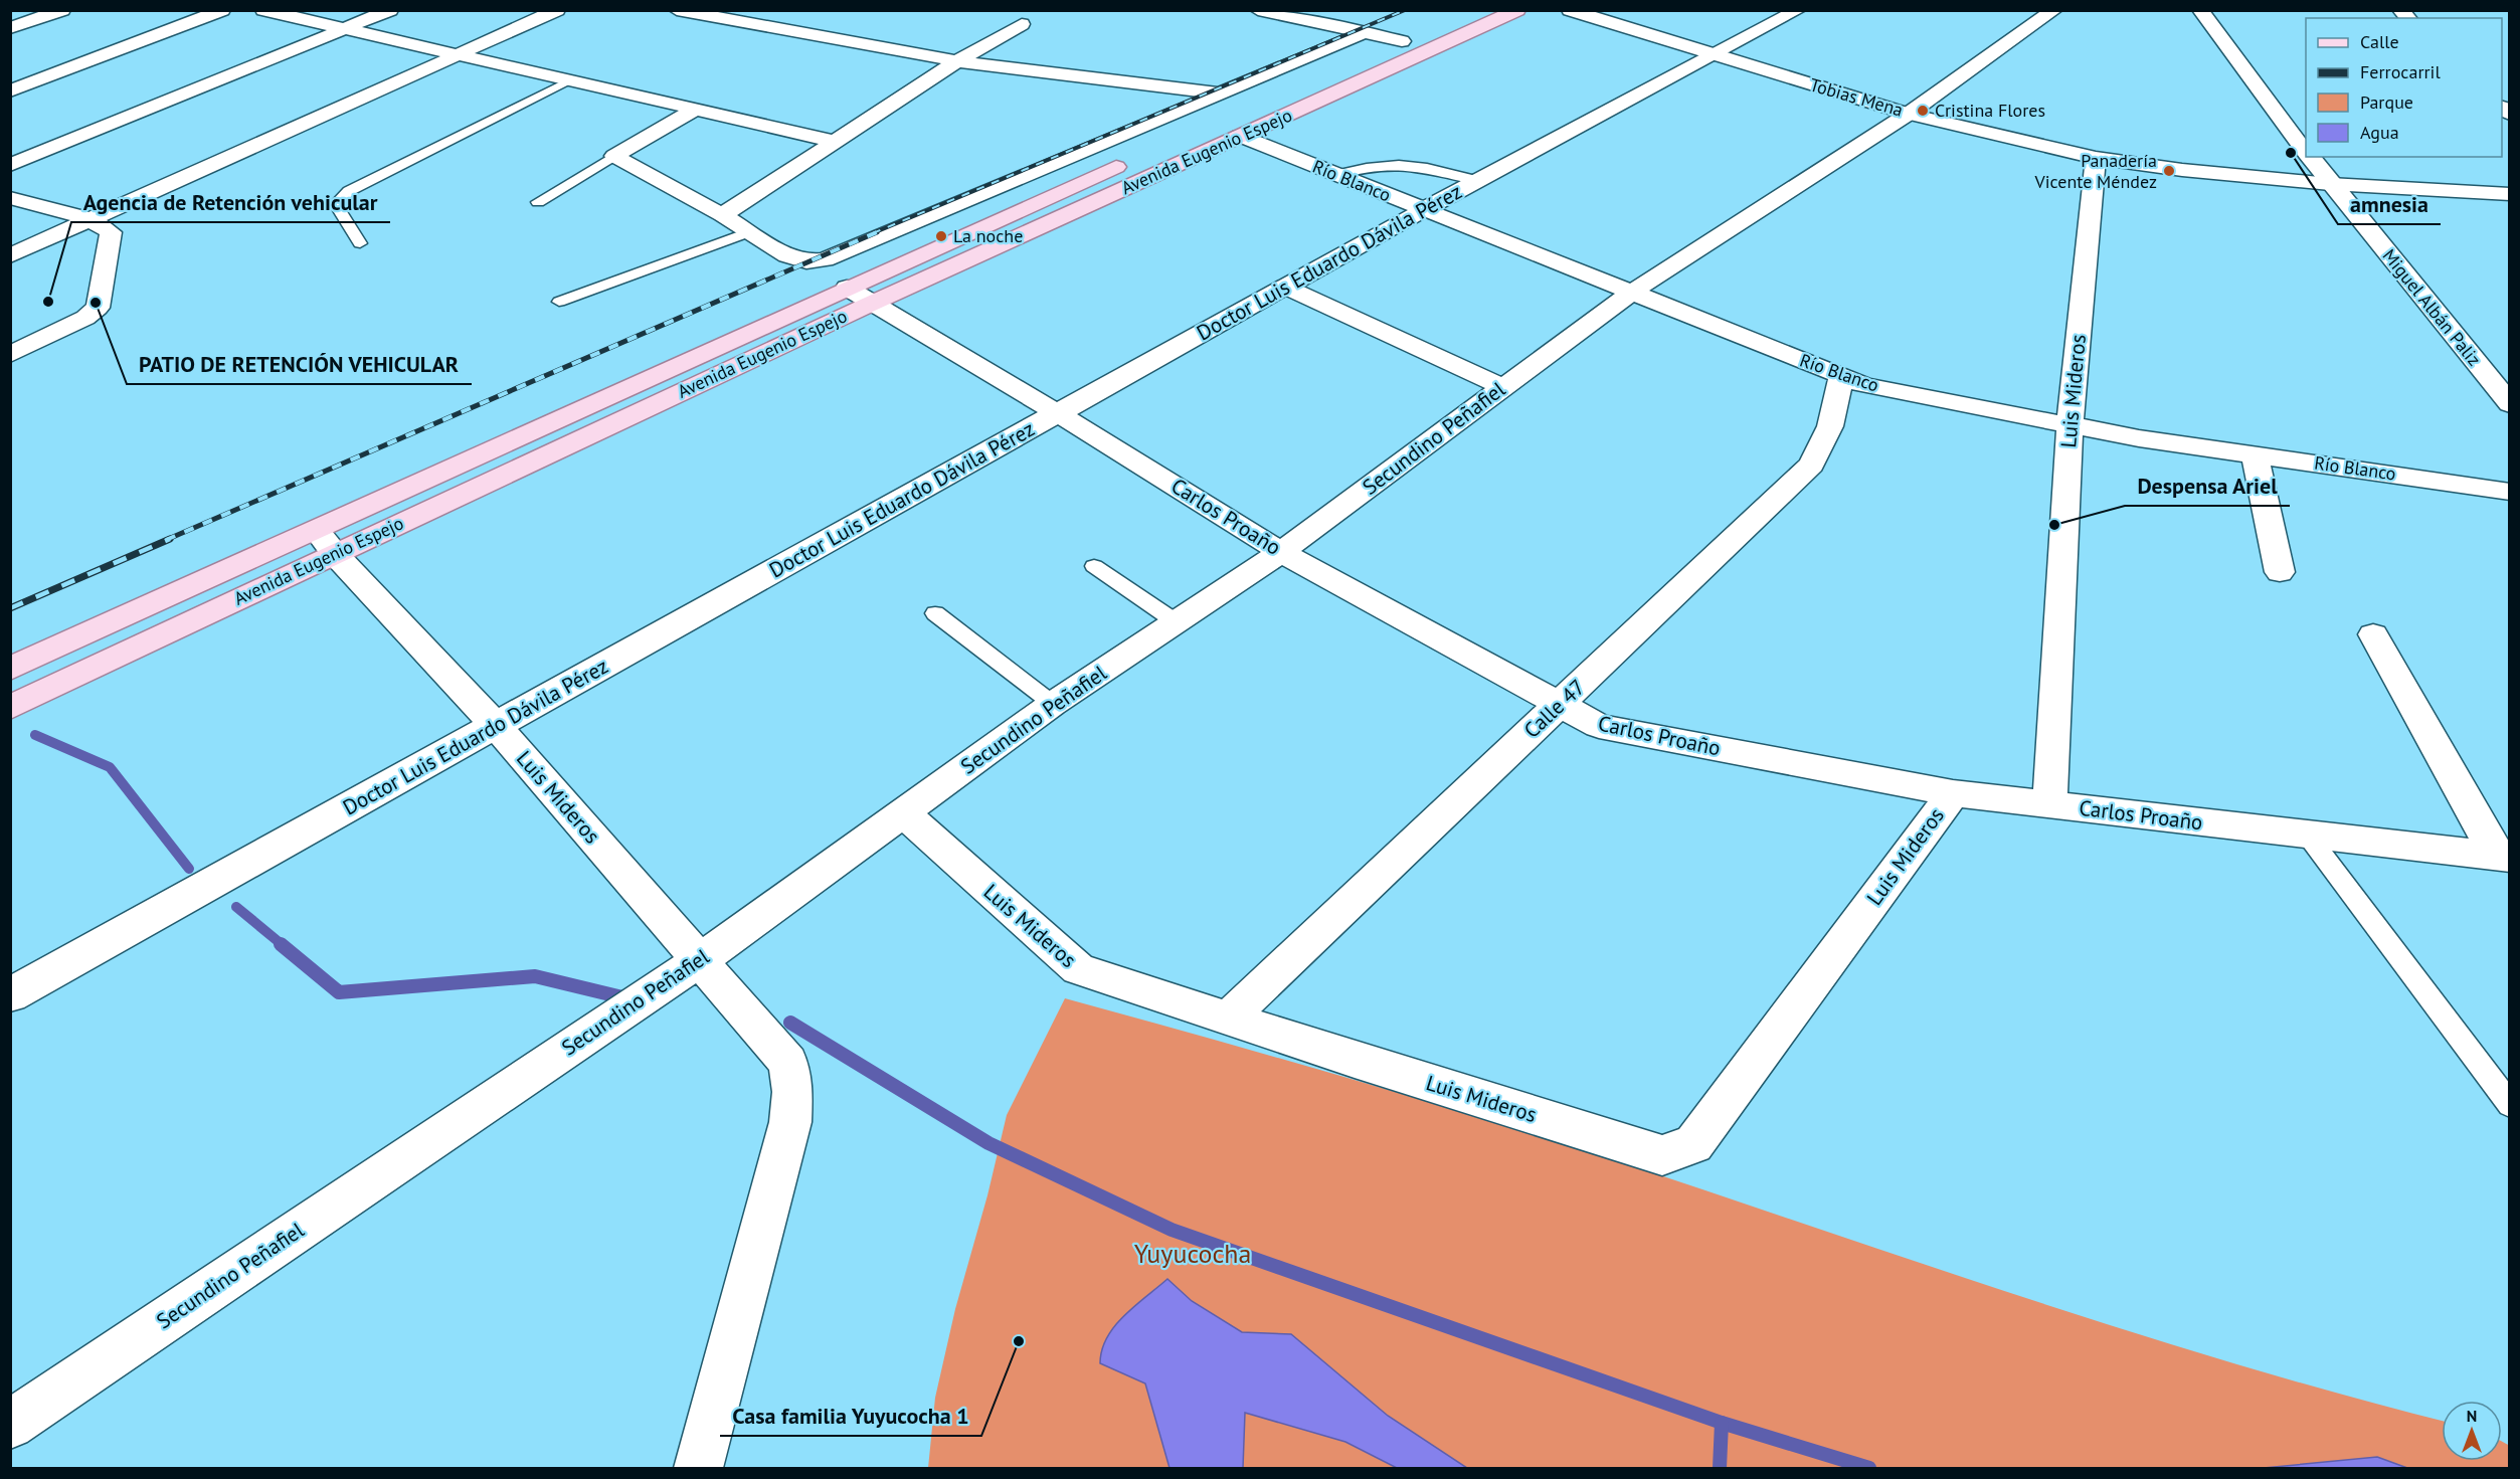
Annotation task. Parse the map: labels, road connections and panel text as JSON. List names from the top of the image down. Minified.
{"streets":{"main road":["Avenida Eugenio Espejo"],"street":["Tobias Mena","Río Blanco","Doctor Luis Eduardo Dávila Pérez","Miguel Albán Paliz","Luis Mideros","Secundino Peñafiel","Carlos Proaño","Calle 47"]},"crossings":[["Tobias Mena","Doctor Luis Eduardo Dávila Pérez"],["Tobias Mena","Miguel Albán Paliz"],["Tobias Mena","Luis Mideros"],["Tobias Mena","Secundino Peñafiel"],["Avenida Eugenio Espejo","Río Blanco"],["Avenida Eugenio Espejo","Luis Mideros"],["Avenida Eugenio Espejo","Carlos Proaño"],["Río Blanco","Doctor Luis Eduardo Dávila Pérez"],["Río Blanco","Luis Mideros"],["Río Blanco","Secundino Peñafiel"],["Río Blanco","Calle 47"],["Doctor Luis Eduardo Dávila Pérez","Luis Mideros"],["Doctor Luis Eduardo Dávila Pérez","Carlos Proaño"],["Luis Mideros","Secundino Peñafiel"],["Luis Mideros","Carlos Proaño"],["Luis Mideros","Calle 47"],["Secundino Peñafiel","Carlos Proaño"],["Carlos Proaño","Calle 47"]],"parks":["Yuyucocha"],"places":["Cristina Flores","amnesia","Panadería Vicente Méndez","La noche","Agencia de Retención vehicular","PATIO DE RETENCIÓN VEHICULAR","Despensa Ariel","Casa familia Yuyucocha 1"],"legend":["Calle","Ferrocarril","Parque","Agua"],"north":"top"}
